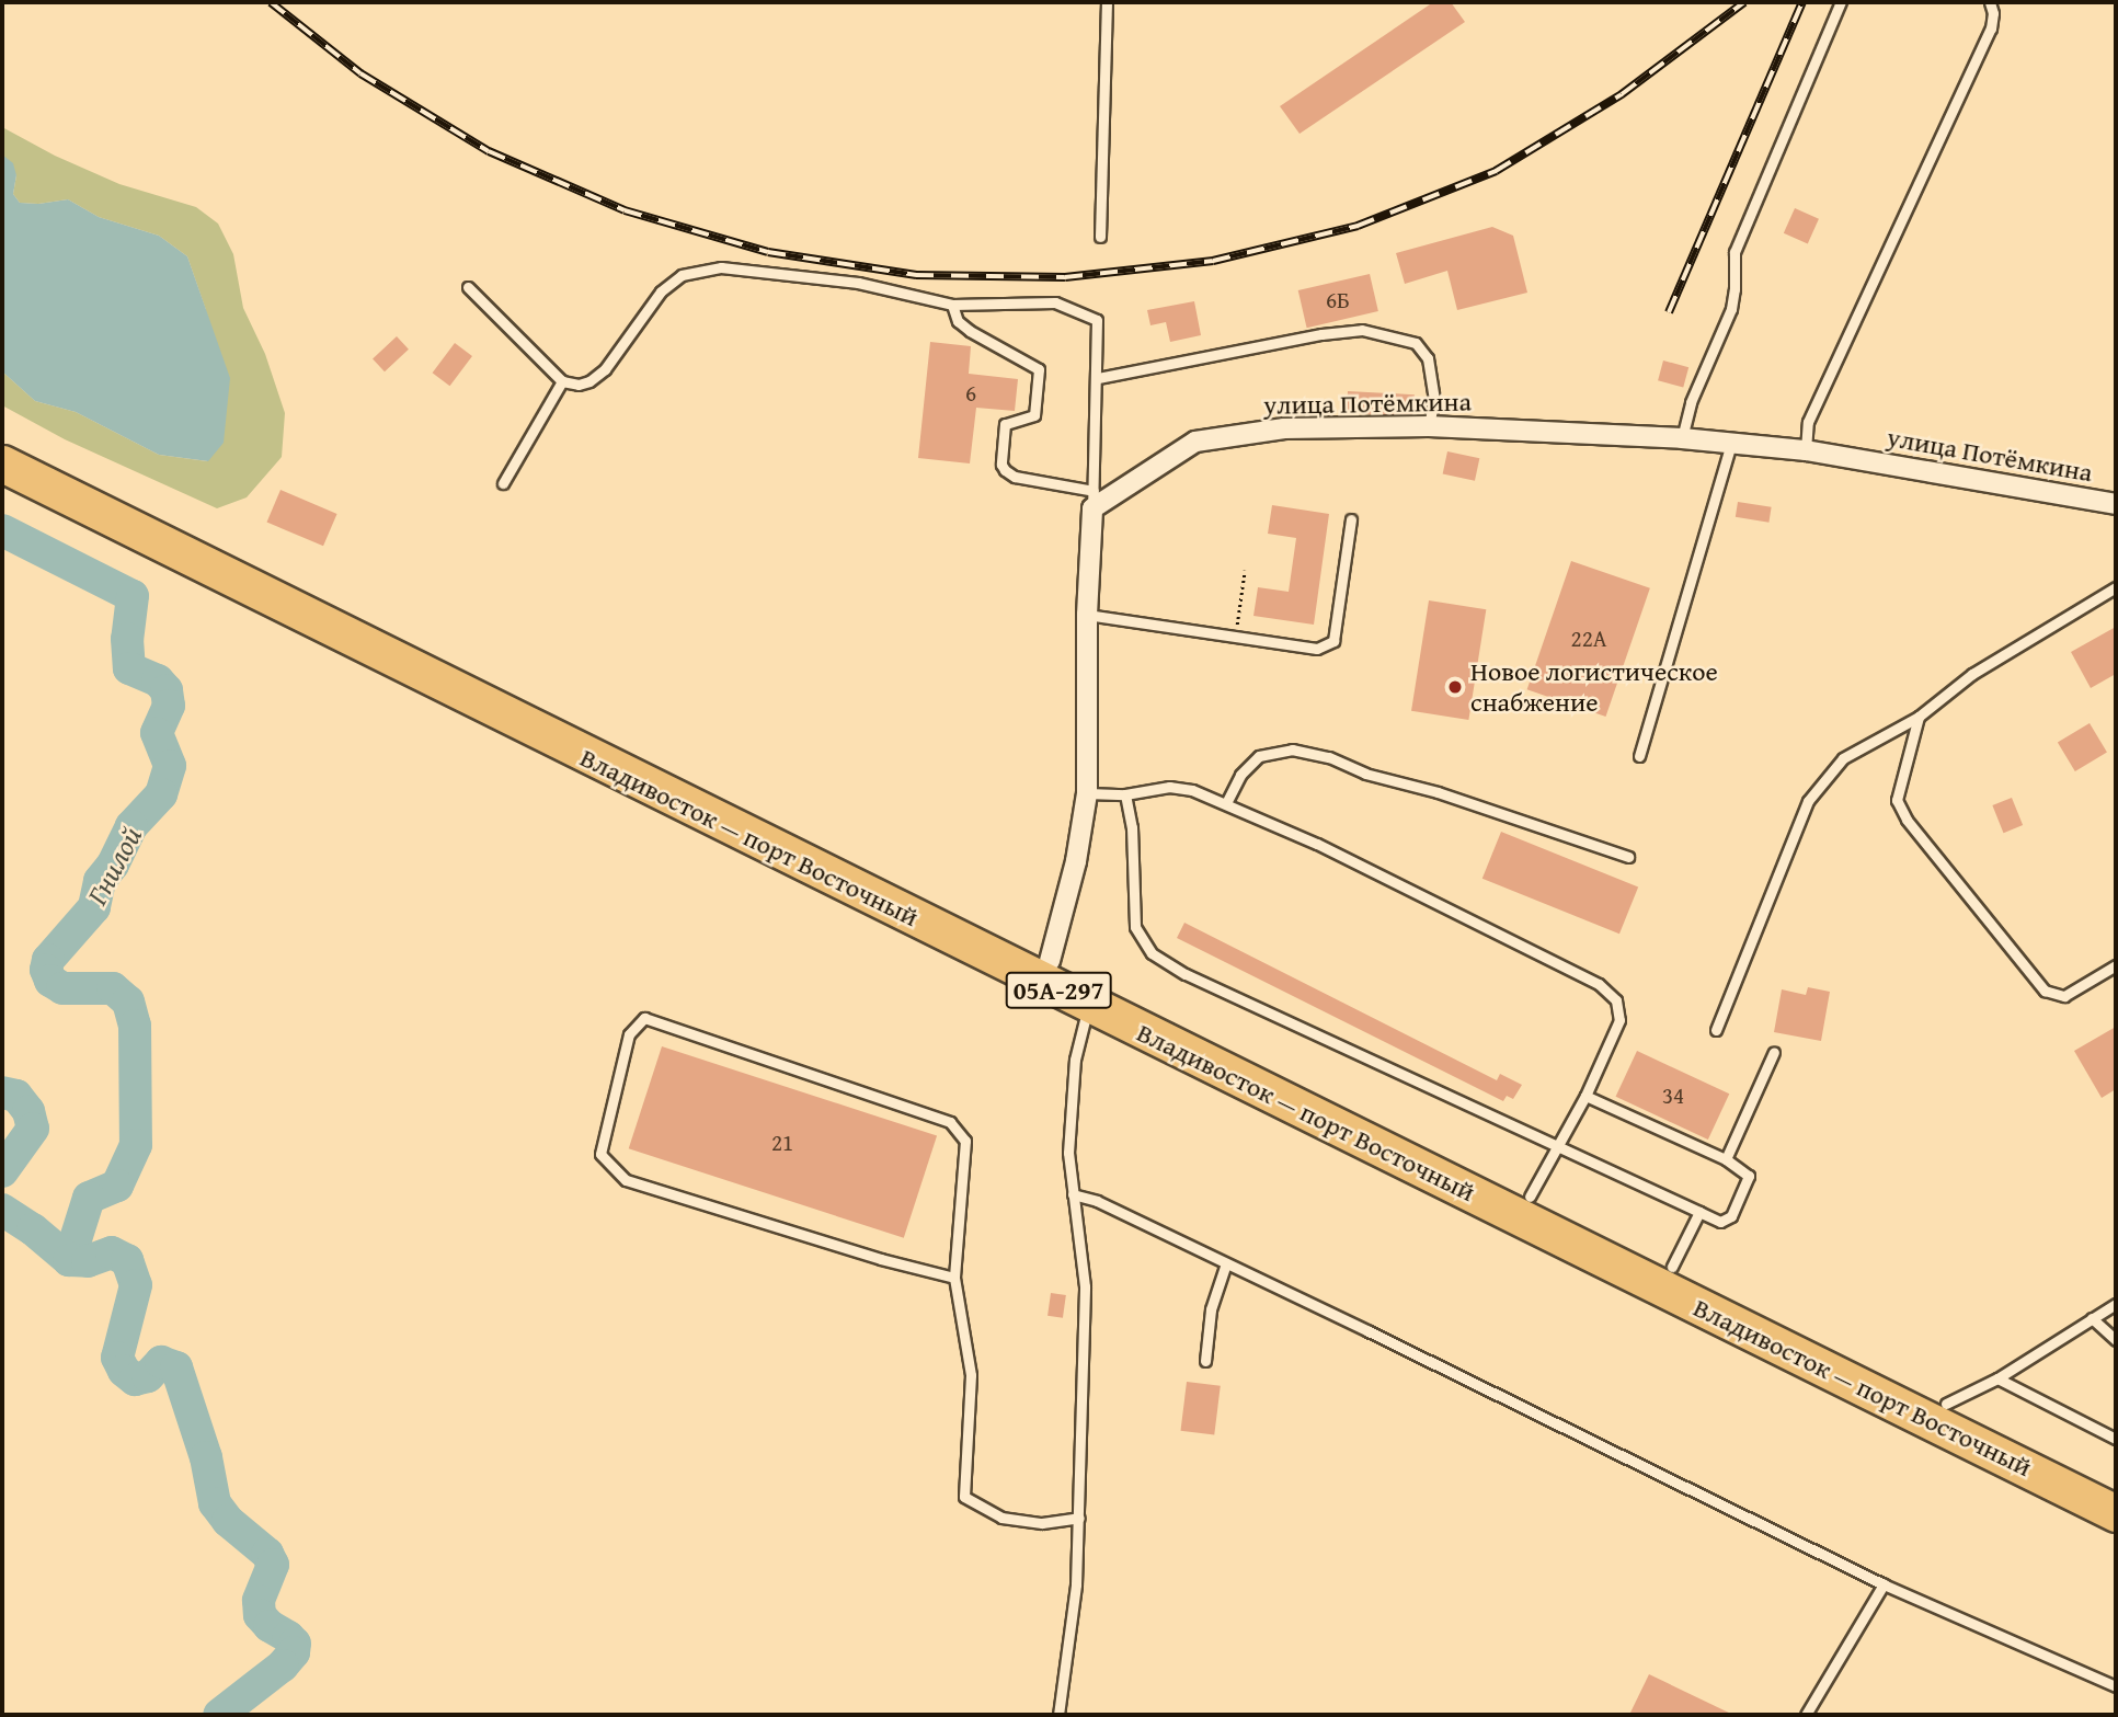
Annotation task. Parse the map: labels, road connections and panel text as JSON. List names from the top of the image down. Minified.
{"streets":{"highway":["Владивосток — порт Восточный","05А-297"],"street":["улица Потёмкина"]},"water":["Гнилой"],"places":["Новое логистическое снабжение"],"house_numbers":["6Б","6","22А","34","21"]}
